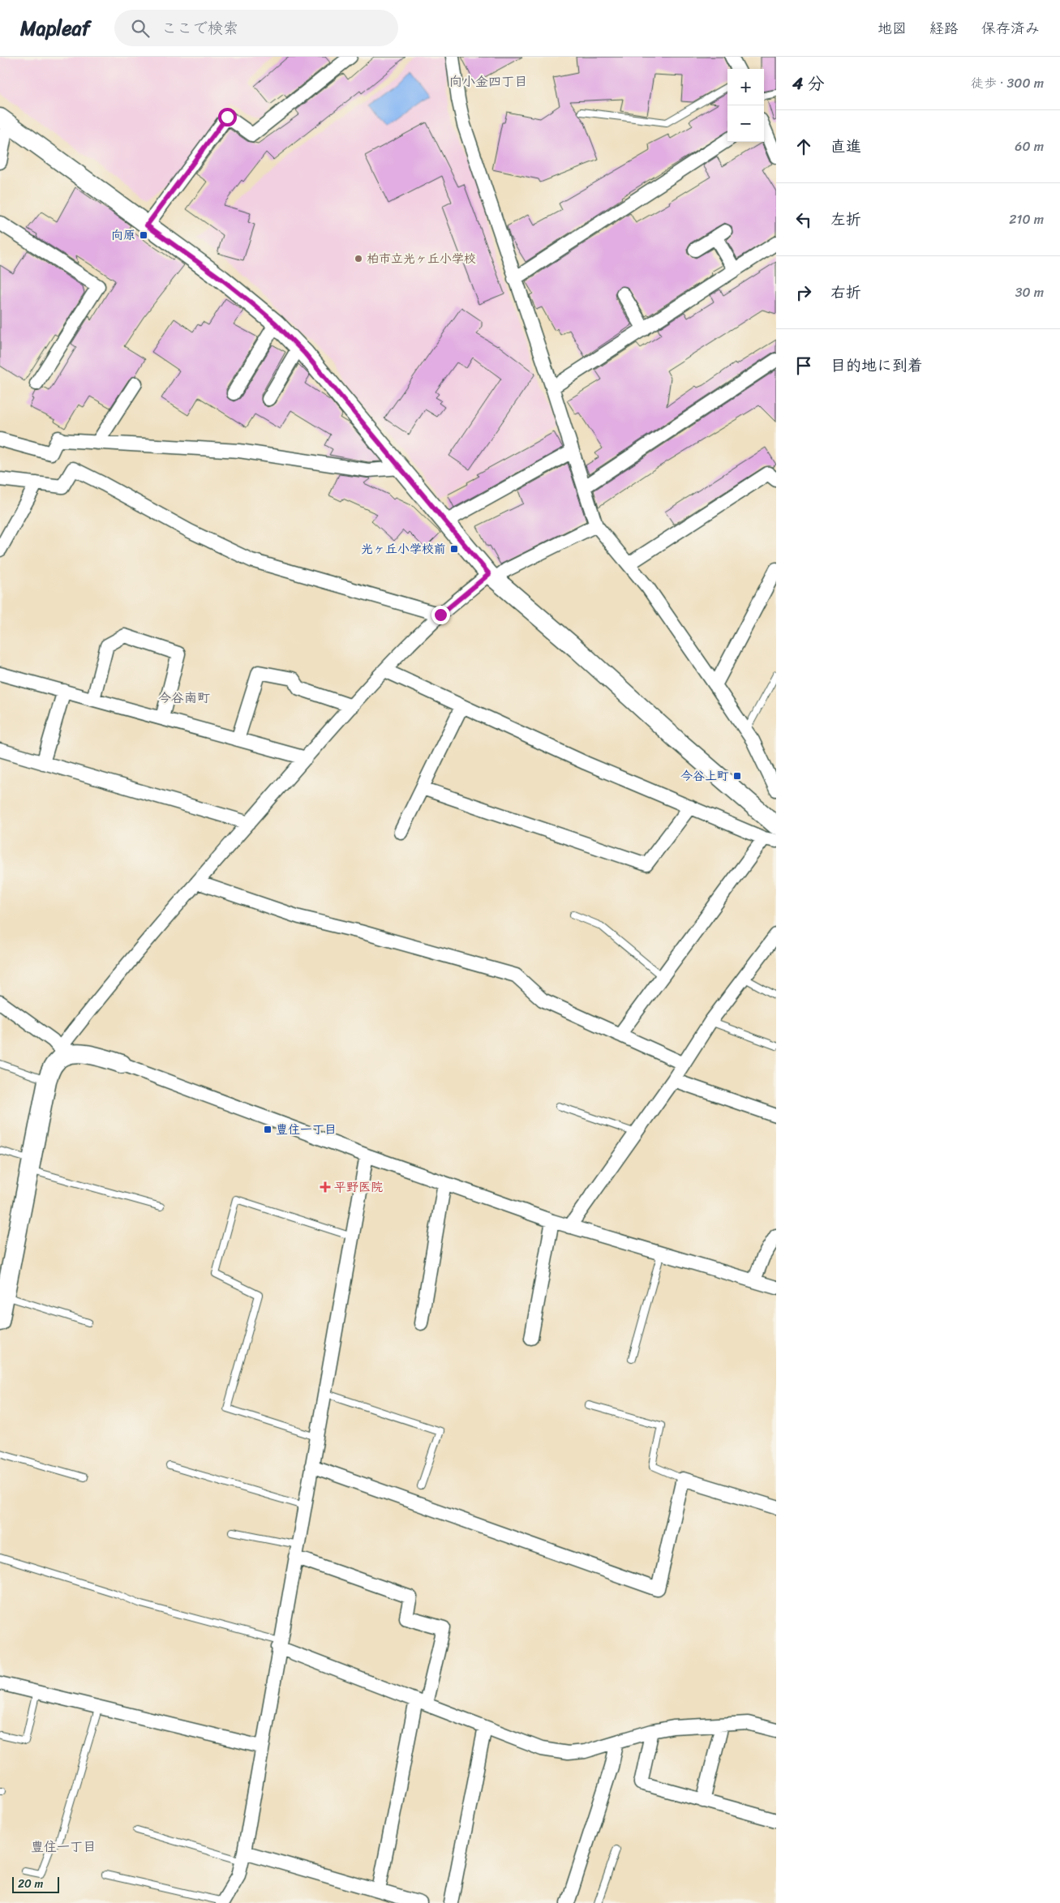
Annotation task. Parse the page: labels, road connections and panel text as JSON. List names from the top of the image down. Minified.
{"districts":["向小金四丁目","今谷南町","豊住一丁目"],"places":{"transit":["向原","光ヶ丘小学校前","今谷上町","豊住一丁目"],"other":["柏市立光ヶ丘小学校"],"health":["平野医院"]},"scale_bar":"20 m","page":{"header":"Mapleaf","search":"ここで検索","nav":["地図","経路","保存済み"],"heading":["4 分","徒歩 · 300 m"],"map_buttons":["+","−"],"list":[["直進","60 m"],["左折","210 m"],["右折","30 m"],"目的地に到着"],"scale":"20 m"}}
